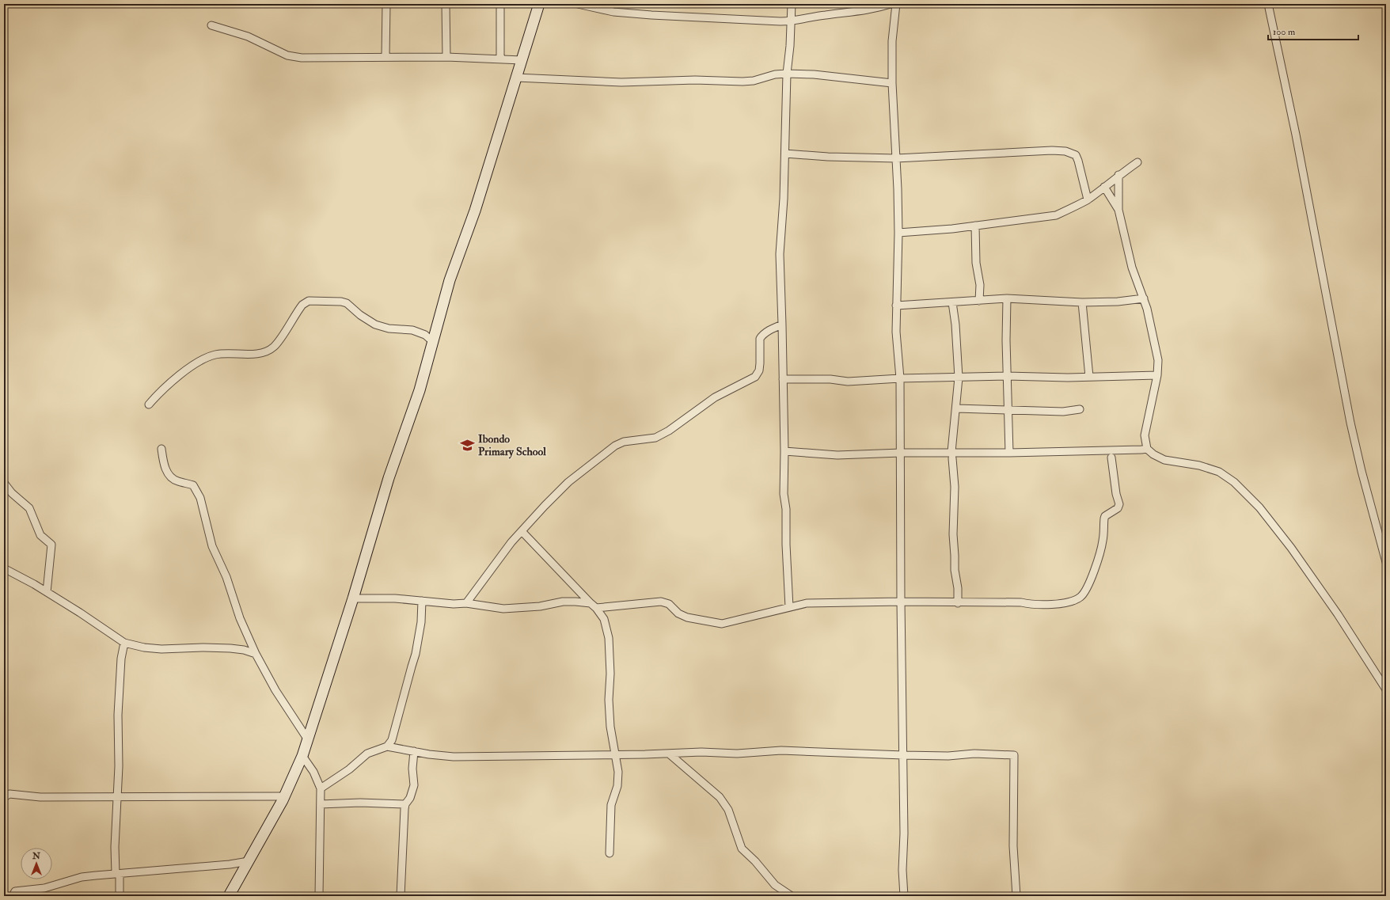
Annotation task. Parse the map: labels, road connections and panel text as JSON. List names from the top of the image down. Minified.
{"places":{"school or university":["Ibondo Primary School"]},"scale_bar":"100 m","north":"top"}
